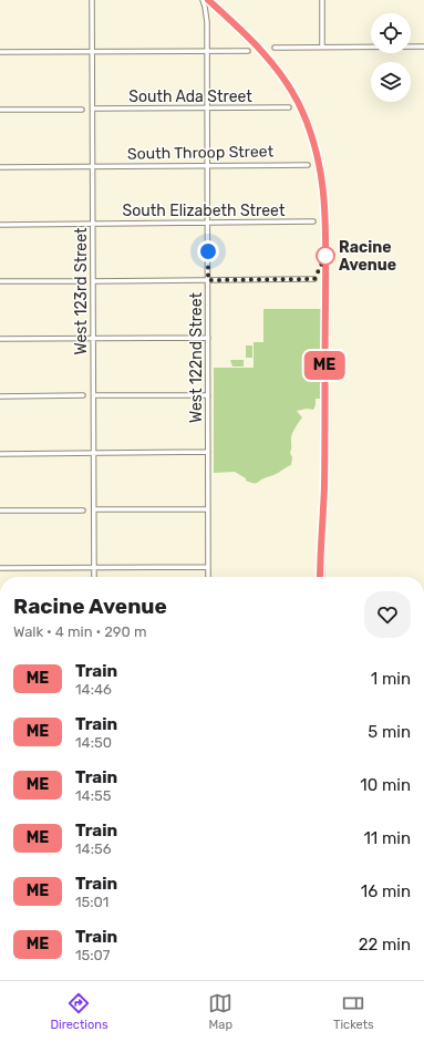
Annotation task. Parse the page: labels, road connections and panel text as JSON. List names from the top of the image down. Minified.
{"streets":{"street":["South Ada Street","South Throop Street","South Elizabeth Street","West 123rd Street","West 122nd Street"]},"crossings":[["South Ada Street","West 123rd Street"],["South Ada Street","West 122nd Street"],["South Throop Street","West 123rd Street"],["South Throop Street","West 122nd Street"],["South Elizabeth Street","West 123rd Street"],["South Elizabeth Street","West 122nd Street"]],"places":["Racine Avenue"],"page":{"on_map":"ME","heading":["Racine Avenue","Walk · 4 min · 290 m"],"list":[{"mark":"ME","name":"Train","note":"14:46","value":"1 min"},{"mark":"ME","name":"Train","note":"14:50","value":"5 min"},{"mark":"ME","name":"Train","note":"14:55","value":"10 min"},{"mark":"ME","name":"Train","note":"14:56","value":"11 min"},{"mark":"ME","name":"Train","note":"15:01","value":"16 min"},{"mark":"ME","name":"Train","note":"15:07","value":"22 min"}],"tabs":["Directions","Map","Tickets"]}}
